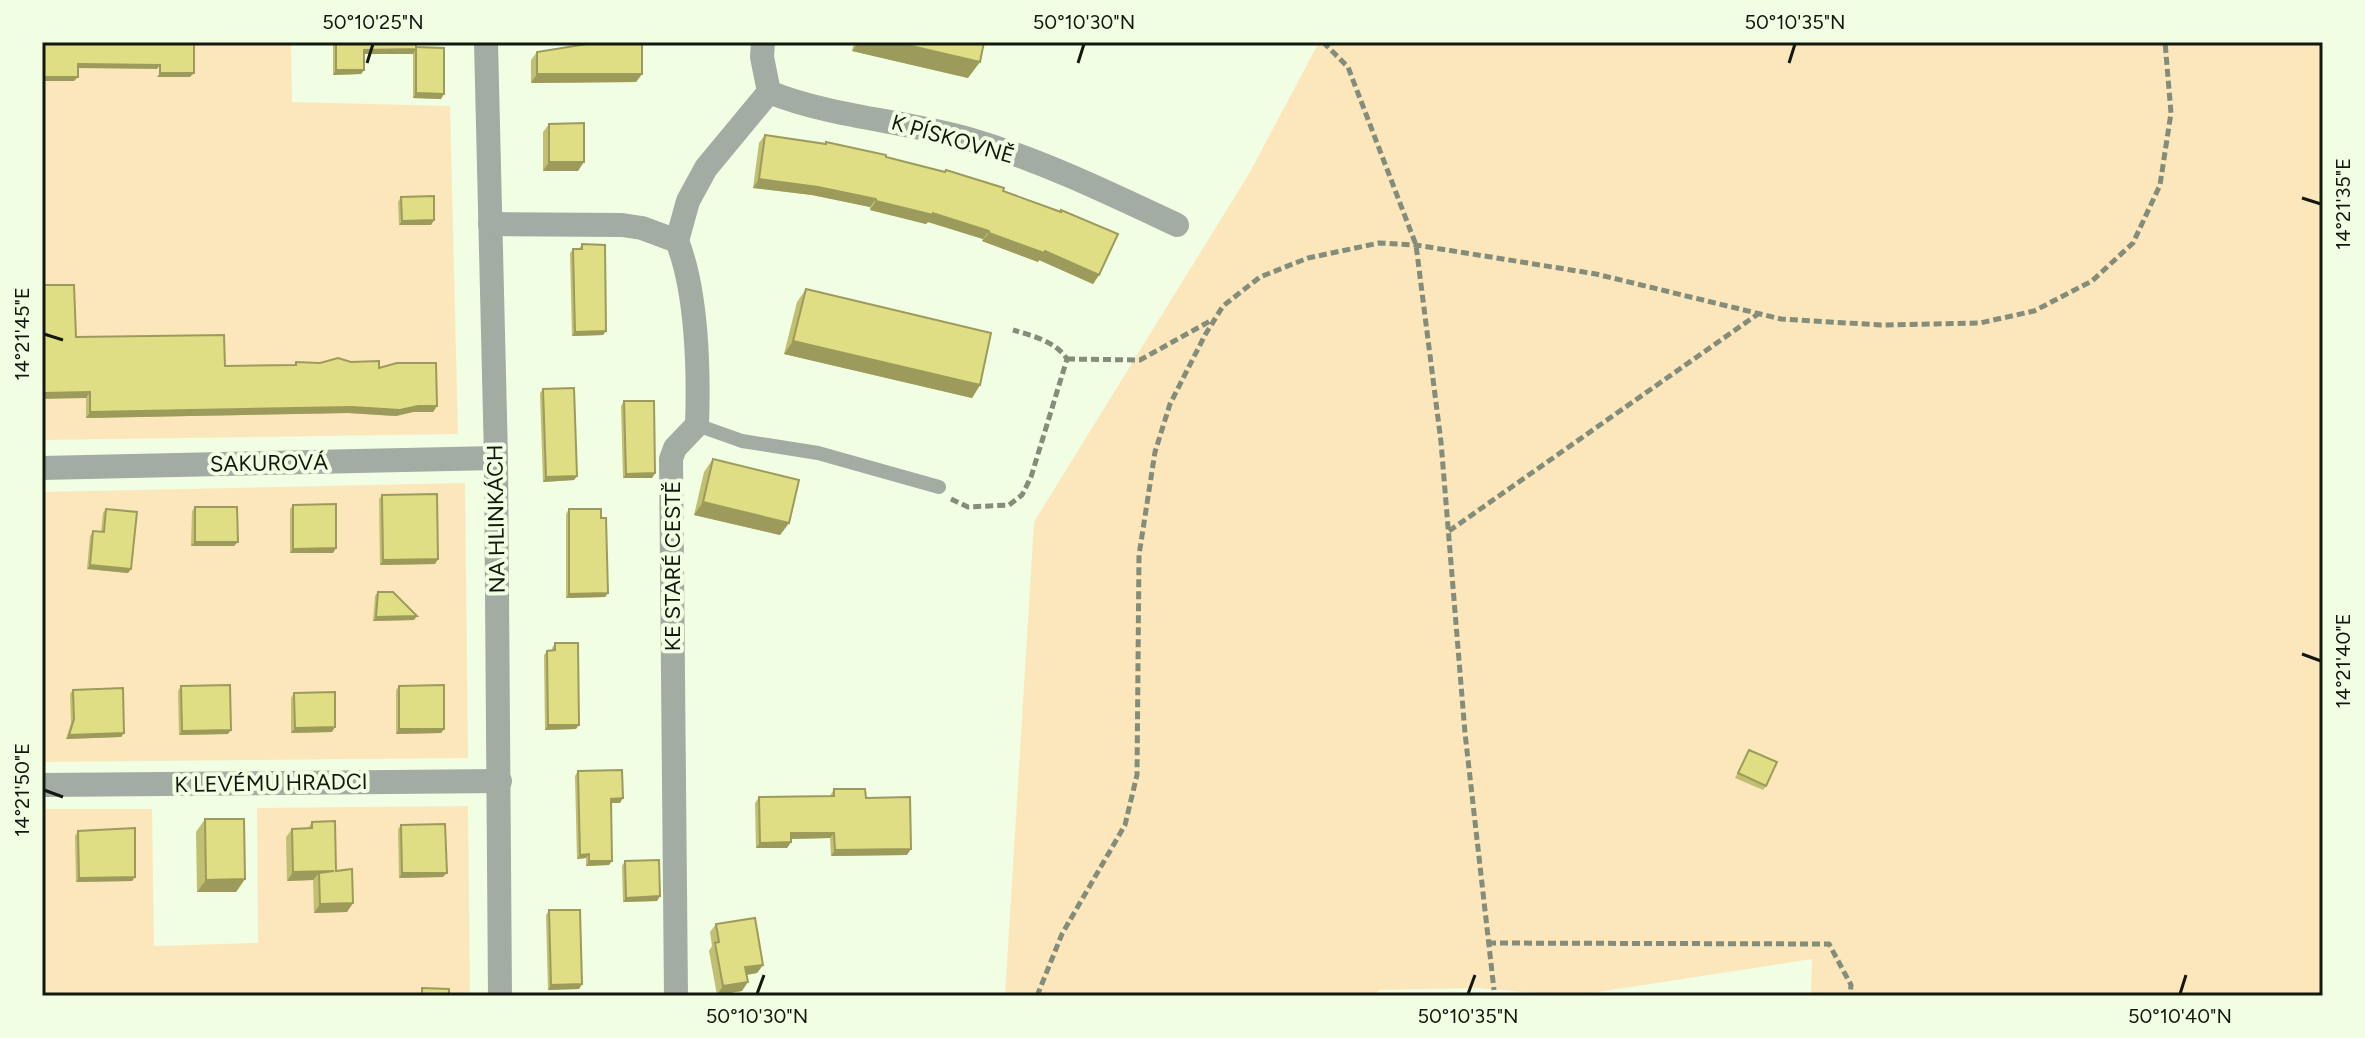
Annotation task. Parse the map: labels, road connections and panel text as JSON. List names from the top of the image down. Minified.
{"streets":{"street":["K PÍSKOVNĚ","SAKUROVÁ","NA HLINKÁCH","KE STARÉ CESTĚ","K LEVÉMU HRADCI"]},"crossings":[["SAKUROVÁ","NA HLINKÁCH"],["NA HLINKÁCH","K LEVÉMU HRADCI"]],"coordinates":["50°10'25\"N","50°10'30\"N","50°10'35\"N","14°21'35\"E","14°21'45\"E","14°21'40\"E","14°21'50\"E","50°10'40\"N"]}
